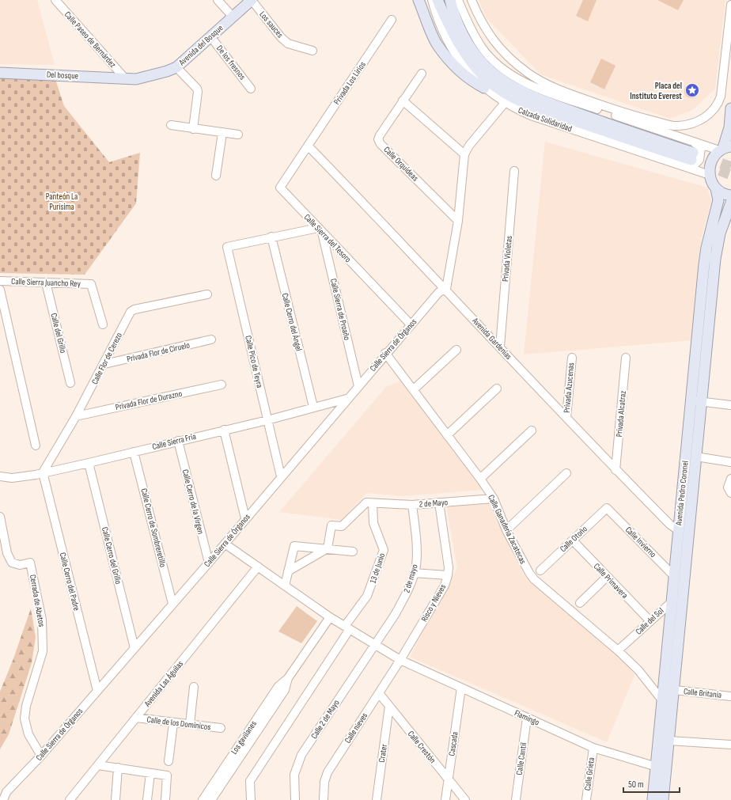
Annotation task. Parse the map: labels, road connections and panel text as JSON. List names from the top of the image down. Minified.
{"streets":{"main road":["Avenida del Bosque","Del bosque","Calzada Solidaridad","Avenida Pedro Coronel"],"street":["Los sauces","Calle Paseo de Bernárdez","De los fresnos","Privada Los Lirios","Calle Orquídeas","Calle Sierra del Tesoro","Privada Violetas","Calle Sierra Juancho Rey","Calle Sierra de Proaño","Calle Cerro del Ángel","Calle del Grillo","Avenida Gardenias","Calle Sierra de Órganos","Privada Flor de Ciruelo","Calle Flor de Cerezo","Calle Pico de Teyra","Privada Azucenas","Privada Flor de Durazno","Privada Alcatraz","Calle Sierra Fría","Calle Cerro de la Virgen","2 de Mayo","Calle Cerro de Sombreretillo","Calle Ganadería Zacatecas","Calle Otoño","Calle Invierno","Calle Cerro del Grillo","13 de Junio","2 de mayo","Calle Primavera","Calle Cerro del Padre","Cerrada de Abetos","Risco y Nieves","Calle del Sol","Avenida Las Águilas","Calle Britania","Flamingo","Calle 2 de Mayo","Calle de los Dominicos","Calle nieves","Los gavilanes","Cascada","Calle Crestón","Crater","Calle Cantil","Calle Grieta"]},"crossings":[["Los sauces","Avenida del Bosque"],["Calle Paseo de Bernárdez","Avenida del Bosque"],["Calle Paseo de Bernárdez","Del bosque"],["Avenida del Bosque","De los fresnos"],["Avenida del Bosque","Del bosque"],["Privada Los Lirios","Calle Sierra del Tesoro"],["Privada Los Lirios","Avenida Gardenias"],["Calzada Solidaridad","Avenida Pedro Coronel"],["Calle Sierra del Tesoro","Calle Sierra de Proaño"],["Calle Sierra del Tesoro","Avenida Gardenias"],["Calle Sierra del Tesoro","Calle Sierra de Órganos"],["Privada Violetas","Avenida Gardenias"],["Calle Sierra Juancho Rey","Calle del Grillo"],["Calle Sierra de Proaño","Calle Sierra de Órganos"],["Calle Cerro del Ángel","Calle Pico de Teyra"],["Calle Cerro del Ángel","Calle Sierra Fría"],["Avenida Gardenias","Calle Sierra de Órganos"],["Avenida Gardenias","Privada Azucenas"],["Avenida Gardenias","Privada Alcatraz"],["Avenida Gardenias","Avenida Pedro Coronel"],["Calle Sierra de Órganos","Calle Pico de Teyra"],["Calle Sierra de Órganos","Calle Sierra Fría"],["Calle Sierra de Órganos","Calle Cerro de la Virgen"],["Calle Sierra de Órganos","Calle Cerro de Sombreretillo"],["Calle Sierra de Órganos","Calle Ganadería Zacatecas"],["Calle Sierra de Órganos","Calle Cerro del Grillo"],["Calle Sierra de Órganos","Calle Cerro del Padre"],["Calle Sierra de Órganos","Cerrada de Abetos"],["Calle Sierra de Órganos","Flamingo"],["Privada Flor de Ciruelo","Calle Flor de Cerezo"],["Calle Flor de Cerezo","Privada Flor de Durazno"],["Calle Flor de Cerezo","Calle Sierra Fría"],["Calle Flor de Cerezo","Calle Cerro del Padre"],["Calle Pico de Teyra","Calle Sierra Fría"],["Calle Sierra Fría","Calle Cerro de la Virgen"],["Calle Sierra Fría","Calle Cerro de Sombreretillo"],["Calle Sierra Fría","Calle Cerro del Grillo"],["Calle Sierra Fría","Calle Cerro del Padre"],["Avenida Pedro Coronel","Calle Ganadería Zacatecas"],["Avenida Pedro Coronel","Calle Invierno"],["Avenida Pedro Coronel","Calle del Sol"],["Avenida Pedro Coronel","Calle Britania"],["Avenida Pedro Coronel","Flamingo"],["2 de Mayo","Calle Ganadería Zacatecas"],["2 de Mayo","13 de Junio"],["2 de Mayo","2 de mayo"],["2 de Mayo","Risco y Nieves"],["Calle Ganadería Zacatecas","Calle del Sol"],["Calle Otoño","Calle Invierno"],["Calle Otoño","Calle Primavera"],["13 de Junio","Flamingo"],["2 de mayo","Flamingo"],["2 de mayo","Calle 2 de Mayo"],["Calle Primavera","Calle del Sol"],["Risco y Nieves","Flamingo"],["Risco y Nieves","Calle nieves"],["Avenida Las Águilas","Flamingo"],["Avenida Las Águilas","Calle de los Dominicos"],["Flamingo","Calle 2 de Mayo"],["Flamingo","Calle nieves"],["Flamingo","Los gavilanes"],["Flamingo","Cascada"],["Flamingo","Calle Cantil"],["Flamingo","Calle Grieta"],["Calle nieves","Calle Crestón"],["Cascada","Calle Crestón"],["Calle Crestón","Crater"]],"parks":["Panteón La Purísima"],"places":{"place":["Placa del Instituto Everest"]},"scale_bar":"50 m"}
